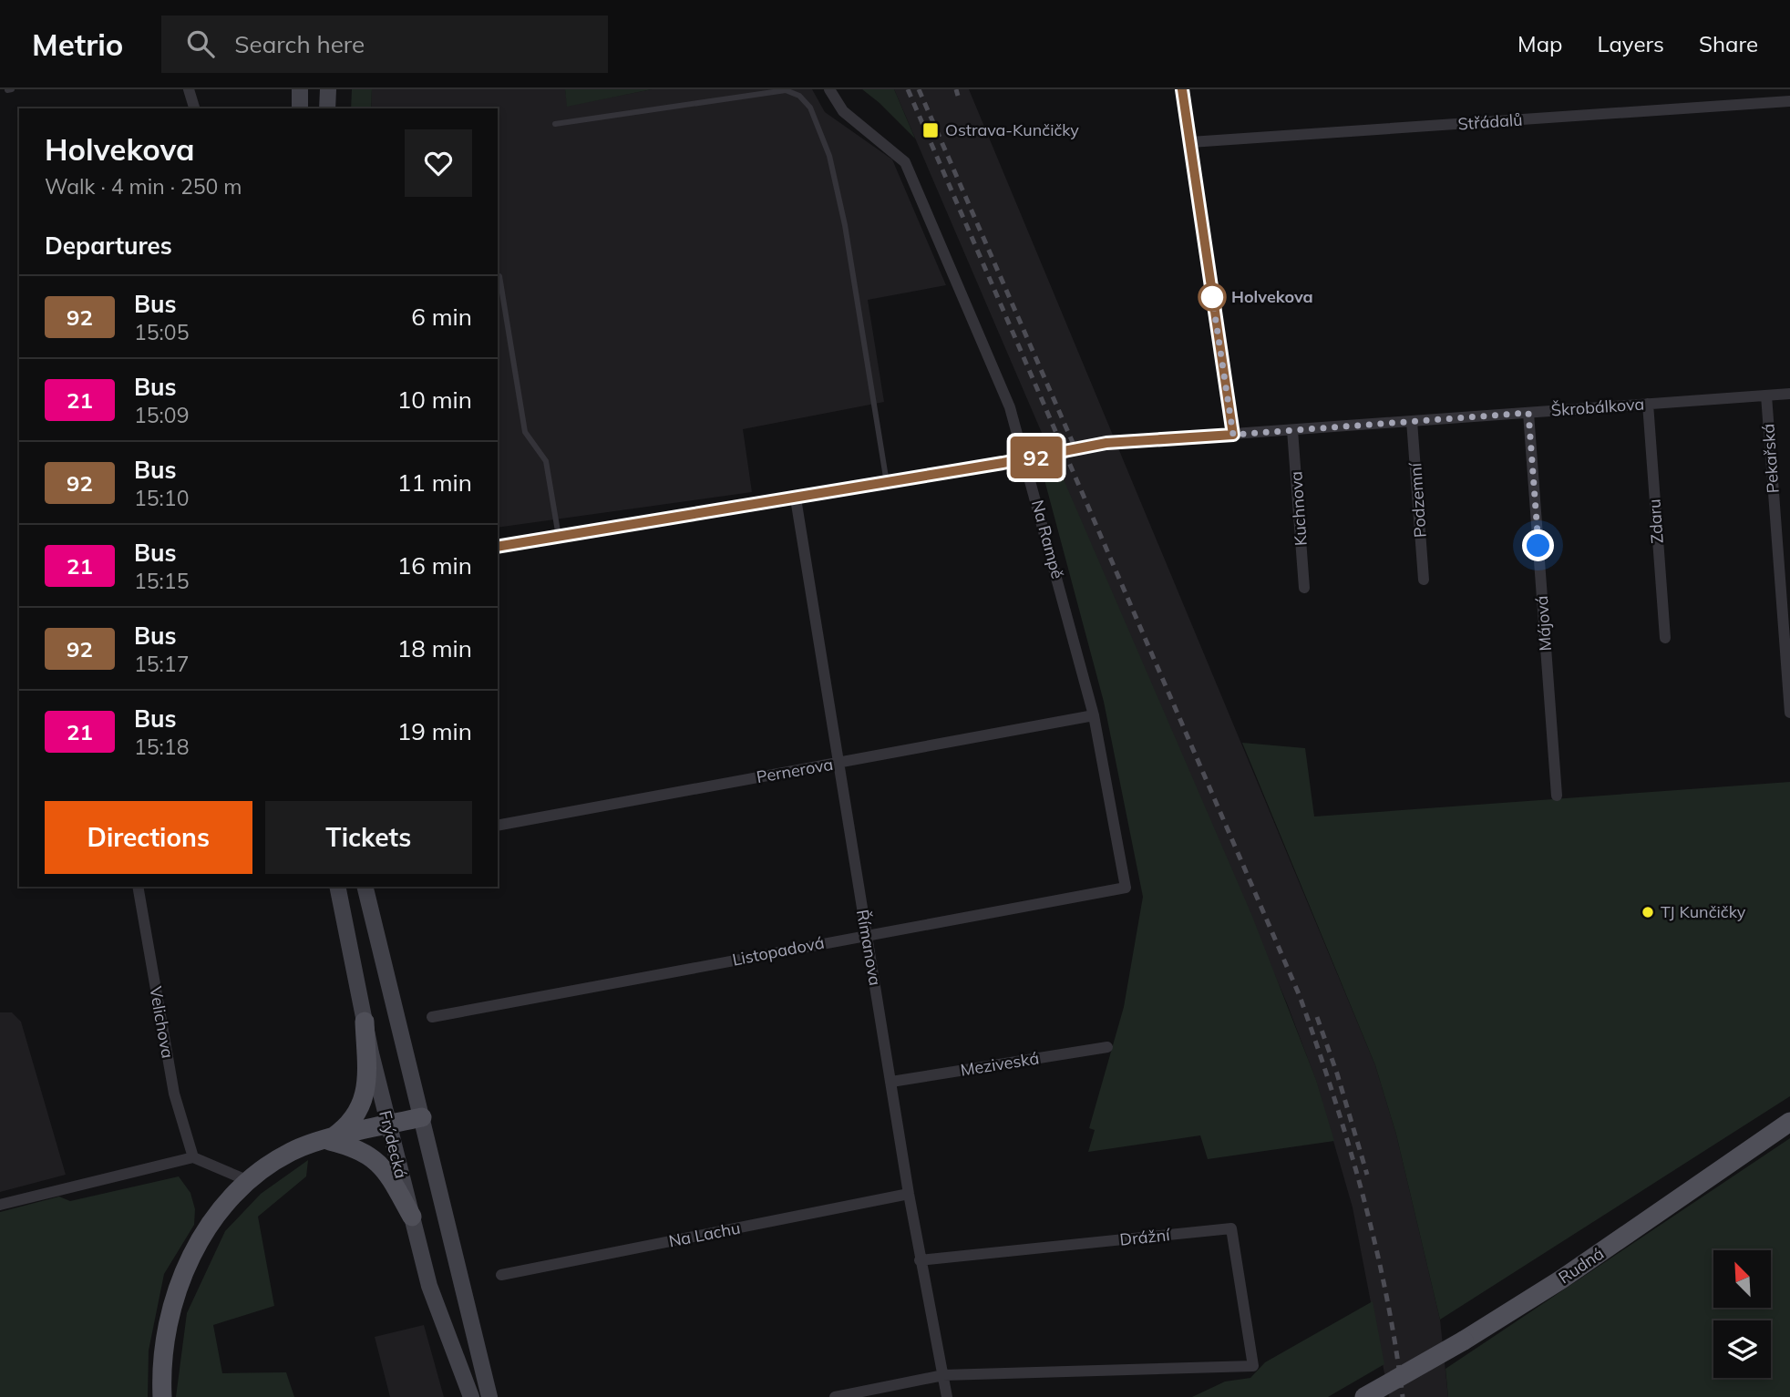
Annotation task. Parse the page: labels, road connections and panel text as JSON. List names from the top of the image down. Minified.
{"streets":{"main road":["Frýdecká","Rudná"],"street":["Střádalů","Škrobálkova","Pekařská","Podzemní","Kuchnova","Zdaru","Na Rampě","Májová","Pernerova","Římanova","Listopadová","Velichova","Meziveská","Na Lachu","Drážní"]},"crossings":[["Škrobálkova","Pekařská"],["Škrobálkova","Podzemní"],["Škrobálkova","Kuchnova"],["Škrobálkova","Zdaru"],["Škrobálkova","Na Rampě"],["Škrobálkova","Májová"],["Škrobálkova","Římanova"],["Na Rampě","Pernerova"],["Na Rampě","Listopadová"],["Pernerova","Římanova"],["Římanova","Listopadová"],["Římanova","Meziveská"],["Římanova","Na Lachu"],["Římanova","Drážní"]],"places":{"transit":["Ostrava-Kunčičky"],"other":["Holvekova","TJ Kunčičky"]},"lines":["bus line 92"],"north":"top left","page":{"header":"Metrio","search":"Search here","nav":["Map","Layers","Share"],"on_map":"92","heading":[["Holvekova","Walk · 4 min · 250 m"],"Departures"],"list":[{"mark":"92","name":"Bus","note":"15:05","value":"6 min"},{"mark":"21","name":"Bus","note":"15:09","value":"10 min"},{"mark":"92","name":"Bus","note":"15:10","value":"11 min"},{"mark":"21","name":"Bus","note":"15:15","value":"16 min"},{"mark":"92","name":"Bus","note":"15:17","value":"18 min"},{"mark":"21","name":"Bus","note":"15:18","value":"19 min"}],"buttons":["Directions","Tickets"]}}
